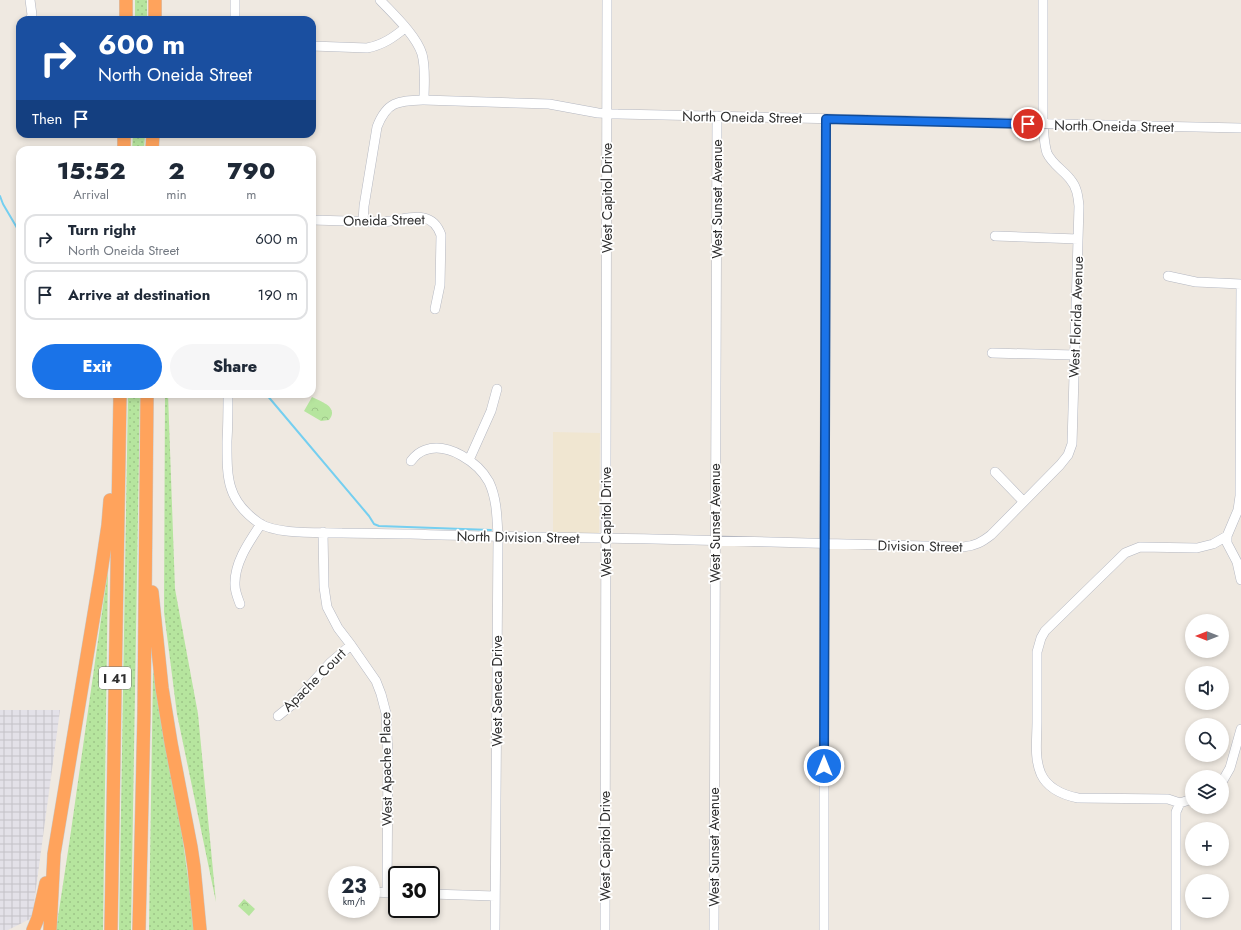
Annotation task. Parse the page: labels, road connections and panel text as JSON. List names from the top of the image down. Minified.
{"streets":{"highway":["I 41"],"street":["North Oneida Street","West Capitol Drive","West Sunset Avenue","Oneida Street","West Florida Avenue","North Division Street","Division Street","Apache Court","West Seneca Drive","West Apache Place"]},"crossings":[["North Oneida Street","West Capitol Drive"],["North Oneida Street","West Sunset Avenue"],["North Oneida Street","Oneida Street"],["North Oneida Street","West Florida Avenue"],["West Capitol Drive","North Division Street"],["West Sunset Avenue","North Division Street"],["West Florida Avenue","Division Street"],["North Division Street","Division Street"],["North Division Street","West Seneca Drive"],["North Division Street","West Apache Place"],["Apache Court","West Apache Place"]],"north":"left","page":{"turn":["600 m","North Oneida Street"],"then":"Then","eta":["15:52","Arrival","2","min","790","m"],"list":[{"name":"Turn right","note":"North Oneida Street","value":"600 m"},{"name":"Arrive at destination","value":"190 m"}],"buttons":["Exit","Share"],"map_buttons":["+","−"],"speed":"23 km/h","limit":"30"}}
